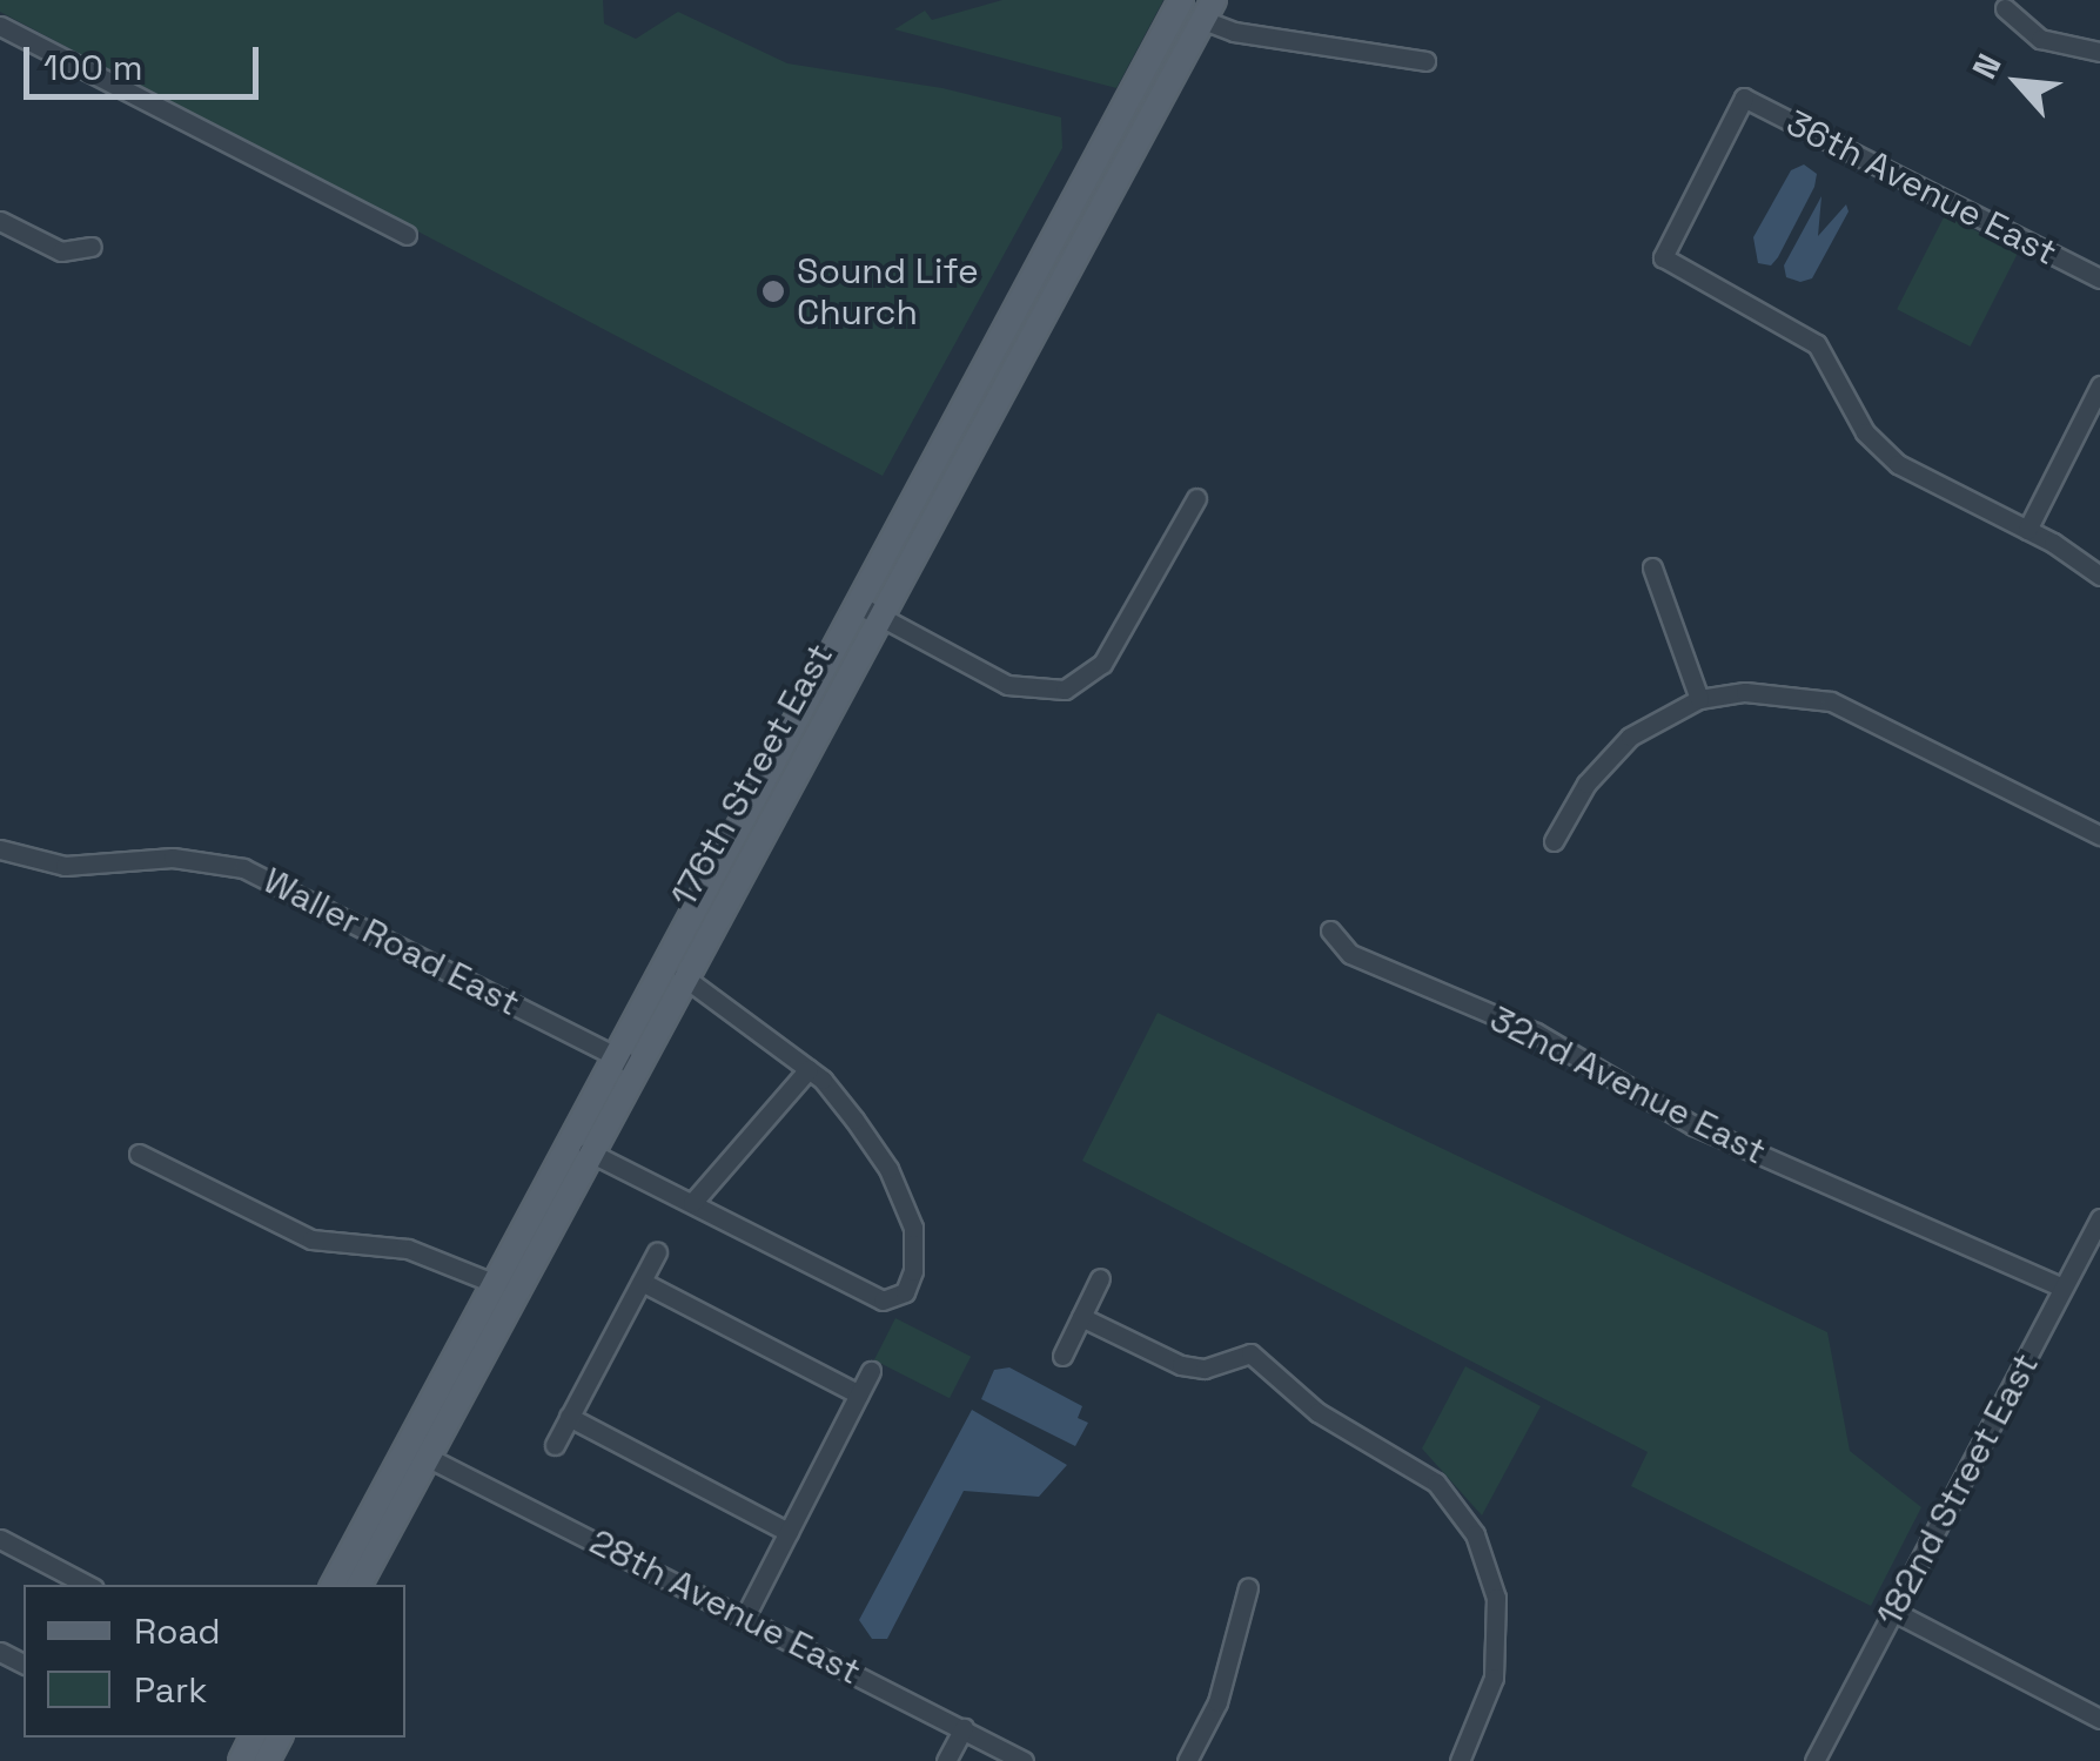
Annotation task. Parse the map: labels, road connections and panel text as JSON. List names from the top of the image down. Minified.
{"streets":{"main road":["176th Street East"],"street":["36th Avenue East","Waller Road East","32nd Avenue East","182nd Street East","28th Avenue East"]},"crossings":[["176th Street East","Waller Road East"],["176th Street East","28th Avenue East"],["32nd Avenue East","182nd Street East"]],"places":["Sound Life Church"],"legend":["Road","Park"],"scale_bar":"100 m","north":"top left"}
